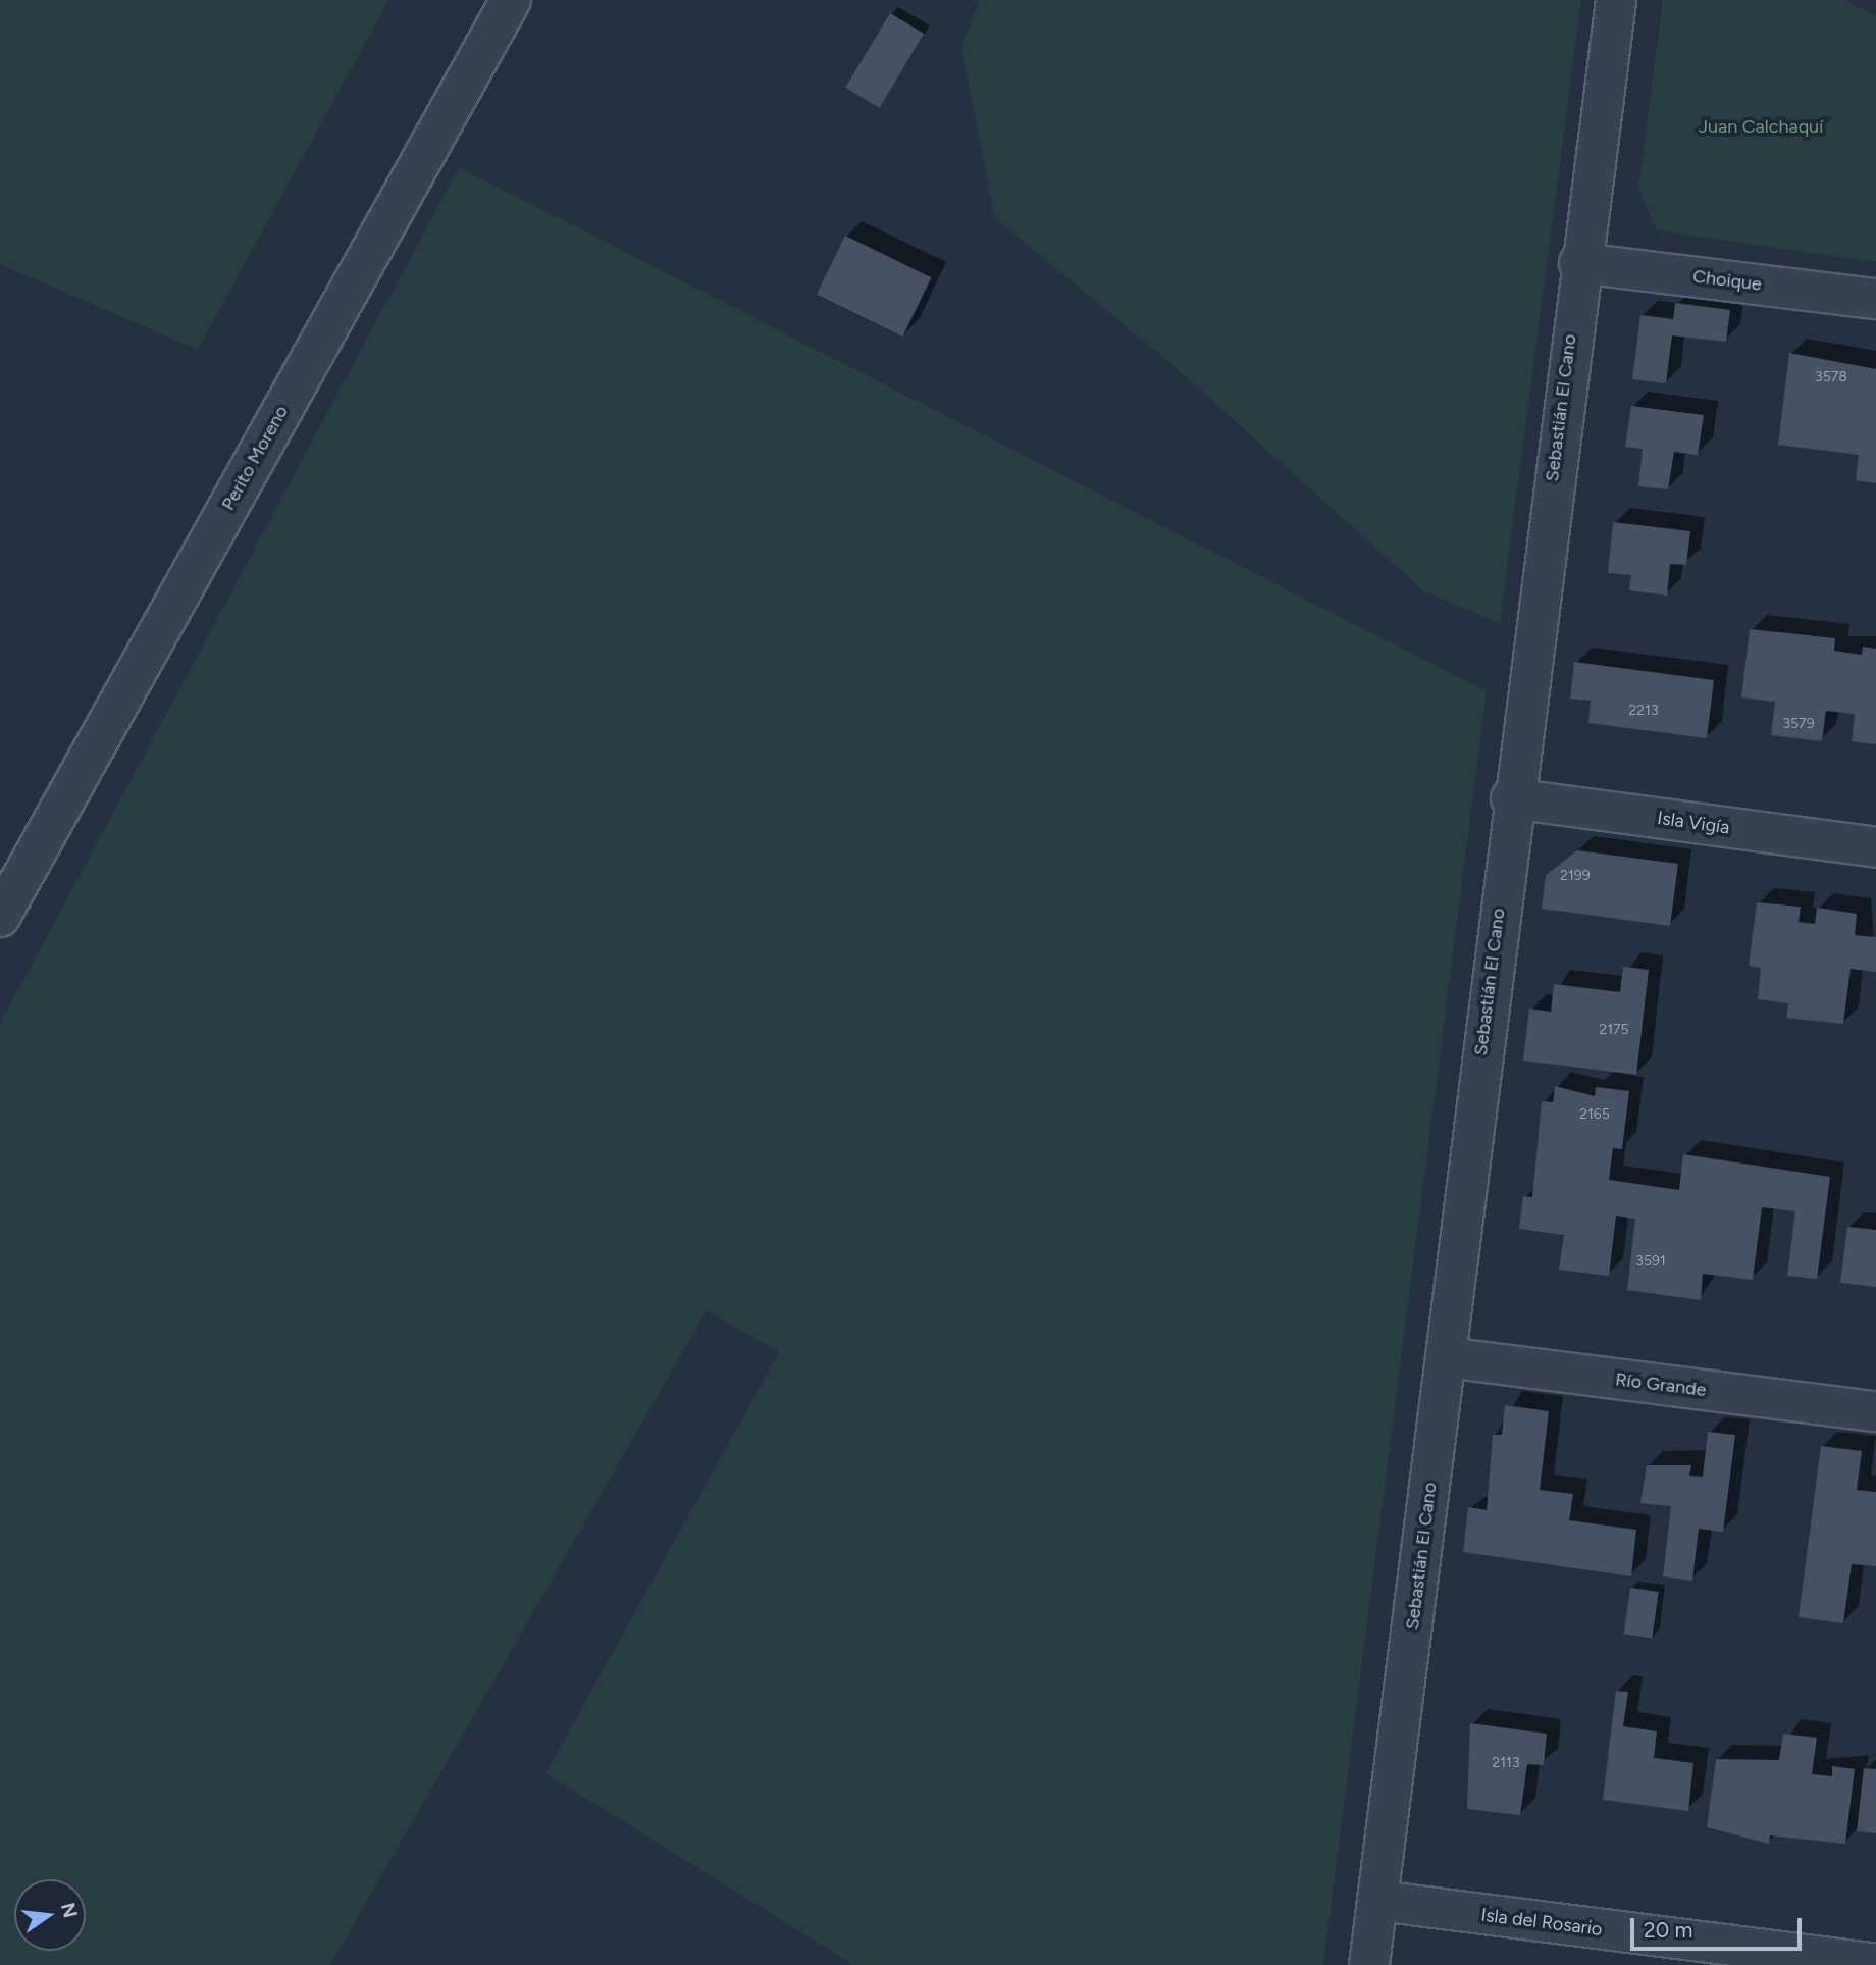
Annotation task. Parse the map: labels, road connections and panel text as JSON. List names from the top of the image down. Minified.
{"streets":{"street":["Choique","Sebastián El Cano","Perito Moreno","Isla Vigía","Río Grande","Isla del Rosario"]},"crossings":[["Choique","Sebastián El Cano"],["Sebastián El Cano","Isla Vigía"],["Sebastián El Cano","Río Grande"],["Sebastián El Cano","Isla del Rosario"]],"parks":["Juan Calchaquí"],"house_numbers":["3578","2213","3579","2199","2175","2165","3591","2113"],"scale_bar":"20 m","north":"right"}
